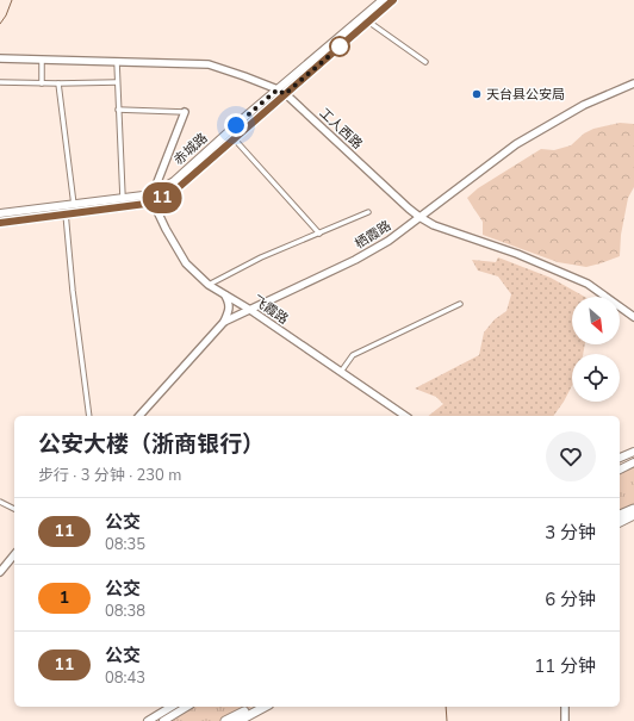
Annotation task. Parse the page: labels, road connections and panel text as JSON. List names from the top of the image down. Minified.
{"streets":{"main road":["工人西路","赤城路","栖霞路","飞霞路"]},"crossings":[["工人西路","赤城路"],["工人西路","栖霞路"],["赤城路","飞霞路"],["栖霞路","飞霞路"]],"places":["天台县公安局"],"lines":["bus line 11"],"north":"bottom right","page":{"on_map":"11","heading":["公安大楼（浙商银行）","步行 · 3 分钟 · 230 m"],"list":[{"mark":"11","name":"公交","note":"08:35","value":"3 分钟"},{"mark":"1","name":"公交","note":"08:38","value":"6 分钟"},{"mark":"11","name":"公交","note":"08:43","value":"11 分钟"}]}}
